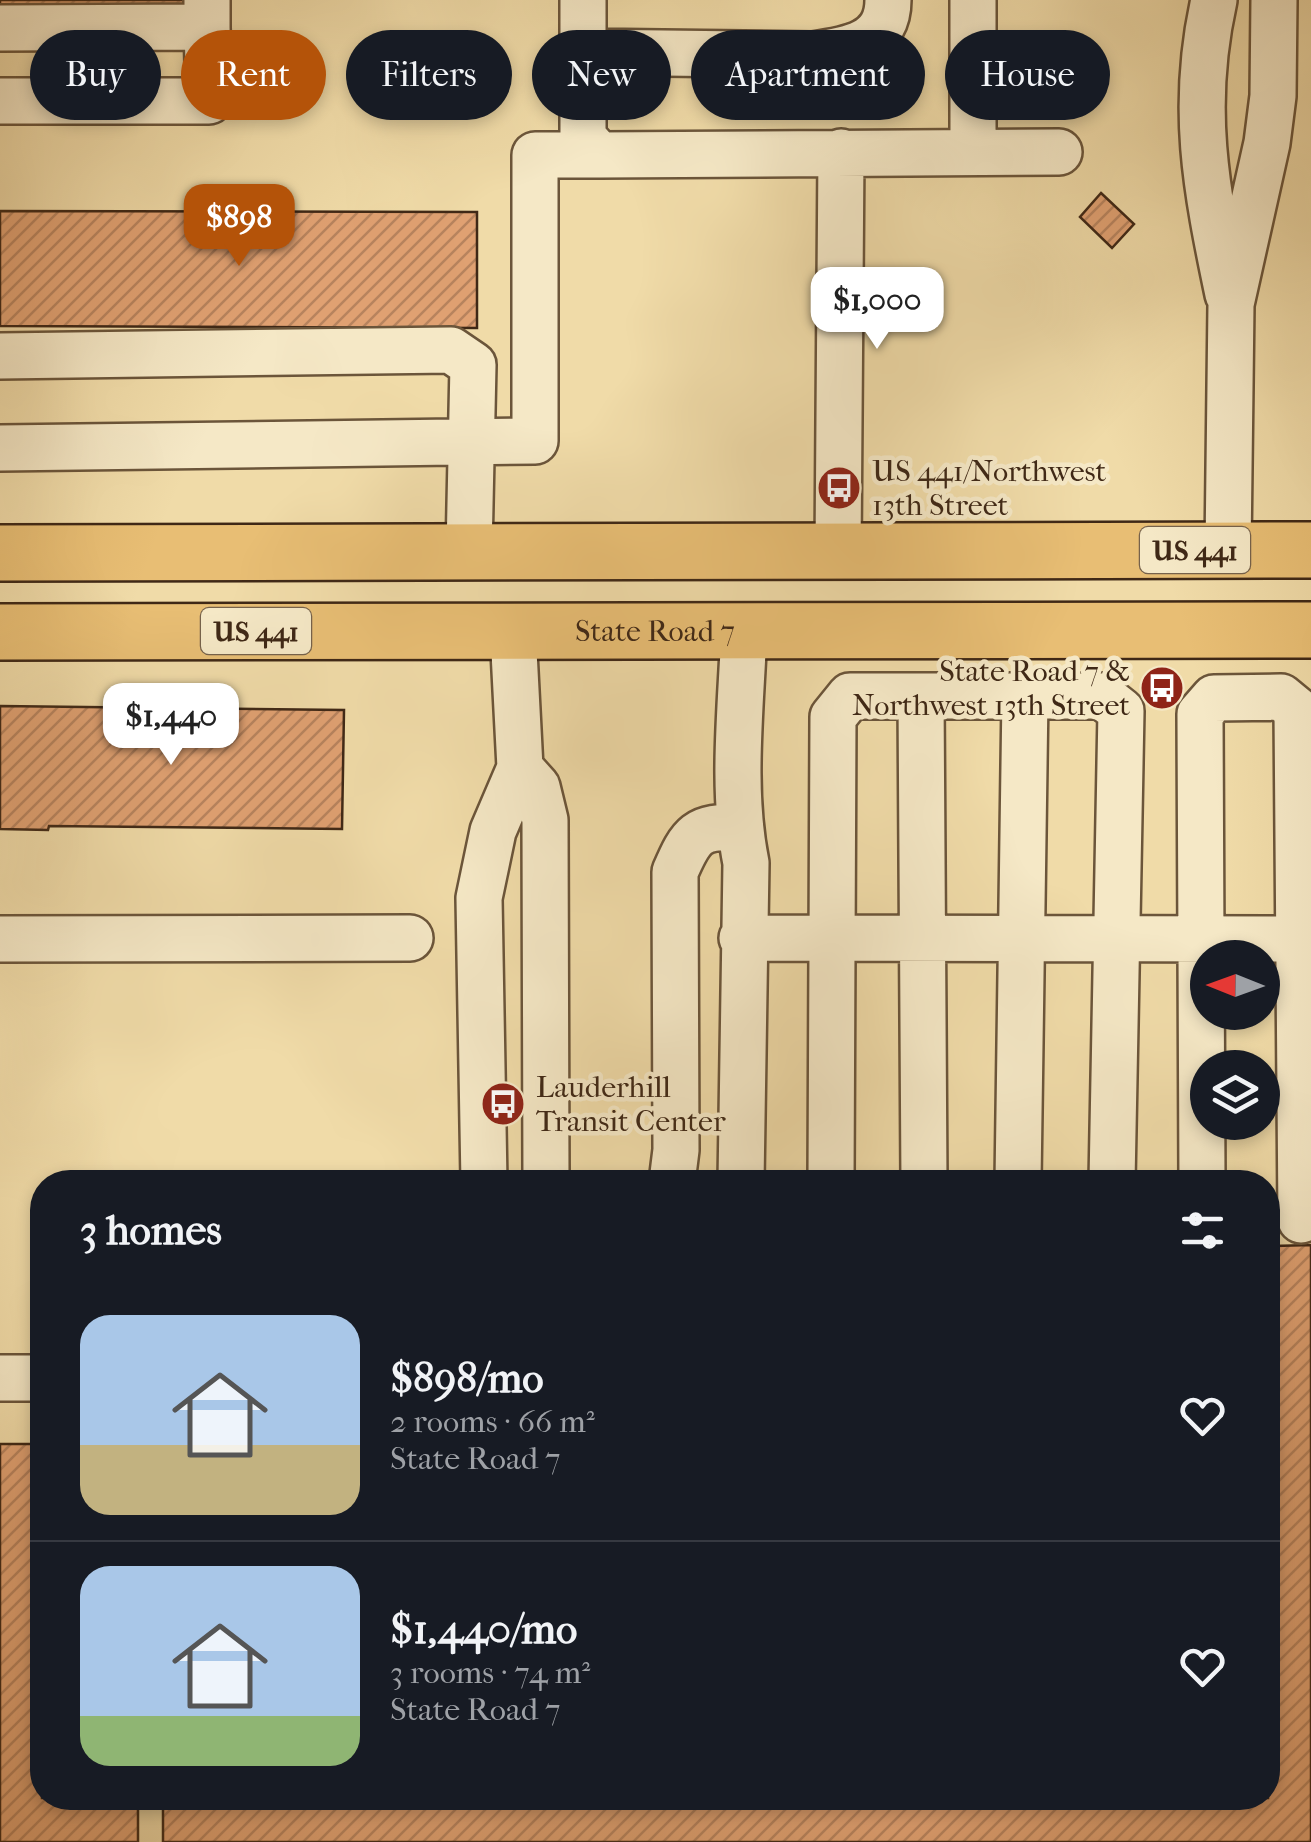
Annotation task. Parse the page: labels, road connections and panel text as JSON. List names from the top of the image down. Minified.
{"streets":{"main road":["US 441","State Road 7"]},"places":{"bus stop":["US 441/Northwest 13th Street","State Road 7 & Northwest 13th Street","Lauderhill Transit Center"]},"north":"left","page":{"chip":["Buy","Rent","Filters","New","Apartment","House"],"price":["$898","$1,000","$1,440"],"heading":"3 homes","list":[{"name":"$898/mo","note":"2 rooms · 66 m² · State Road 7"},{"name":"$1,440/mo","note":"3 rooms · 74 m² · State Road 7"}]}}
